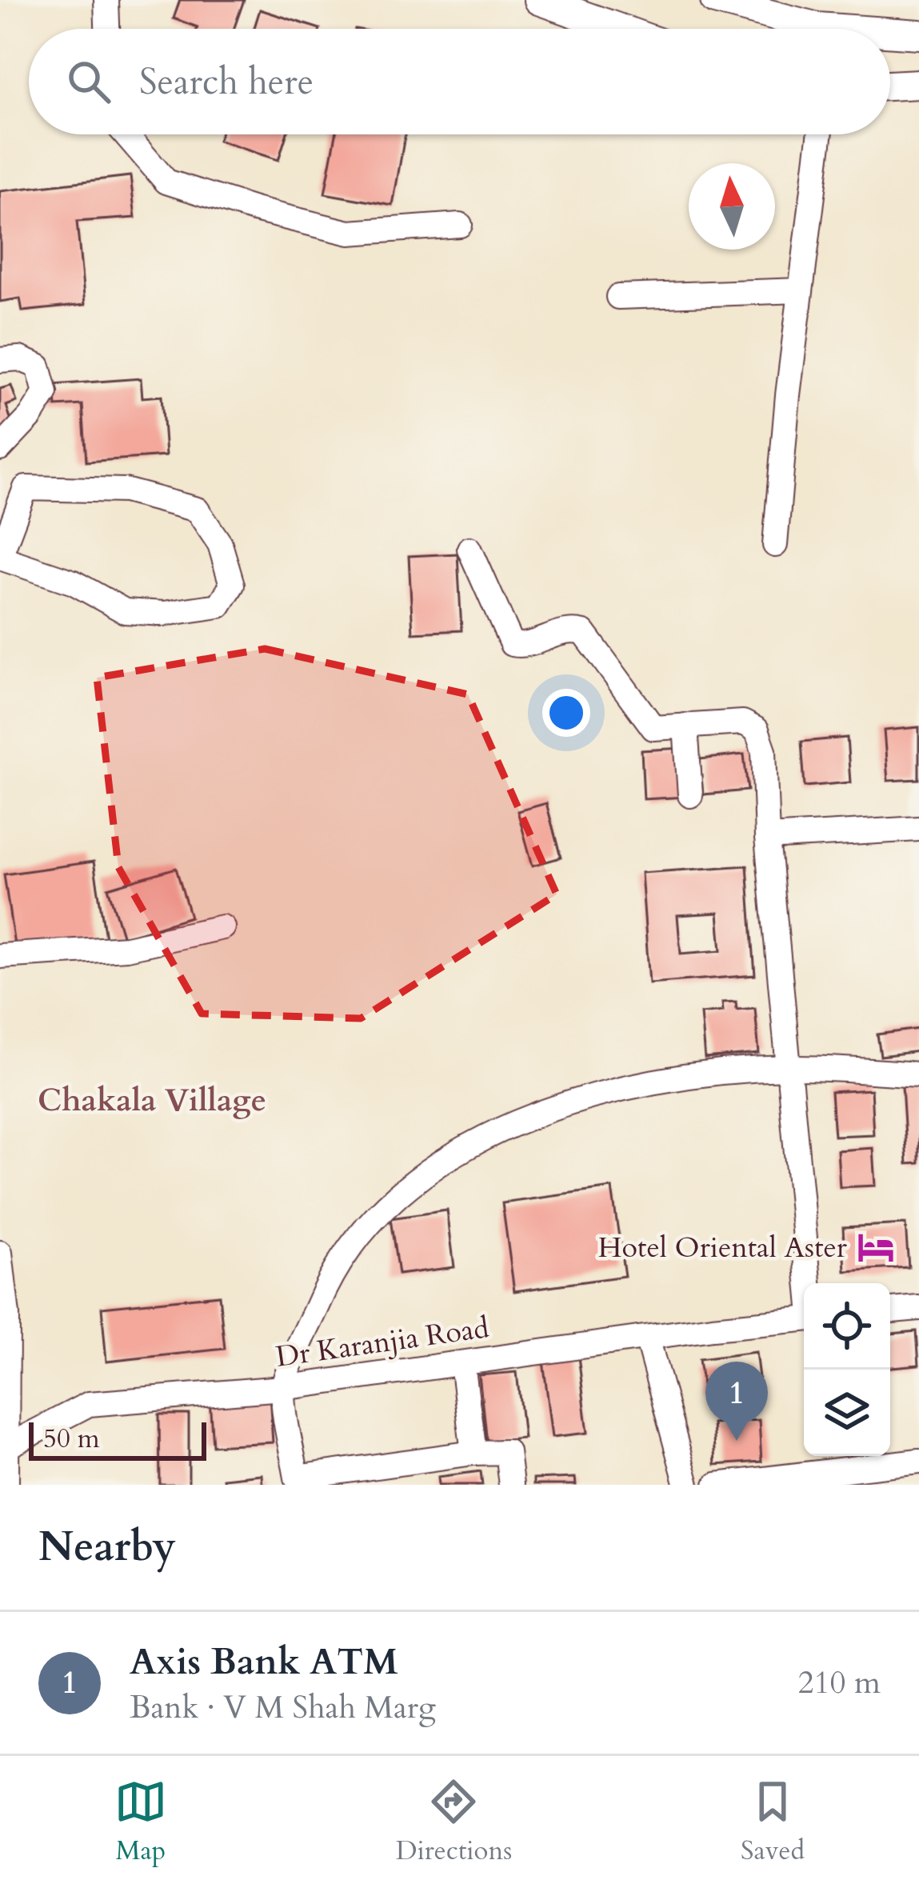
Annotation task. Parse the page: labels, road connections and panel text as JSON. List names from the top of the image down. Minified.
{"streets":{"street":["Dr Karanjia Road"]},"districts":["Chakala Village"],"places":{"hotel":["Hotel Oriental Aster"]},"scale_bar":"50 m","north":"top","page":{"search":"Search here","pins":"1","scale":"50 m","heading":"Nearby","list":[{"mark":"1","name":"Axis Bank ATM","note":"Bank · V M Shah Marg","value":"210 m"}],"nav":["Map","Directions","Saved"]}}
